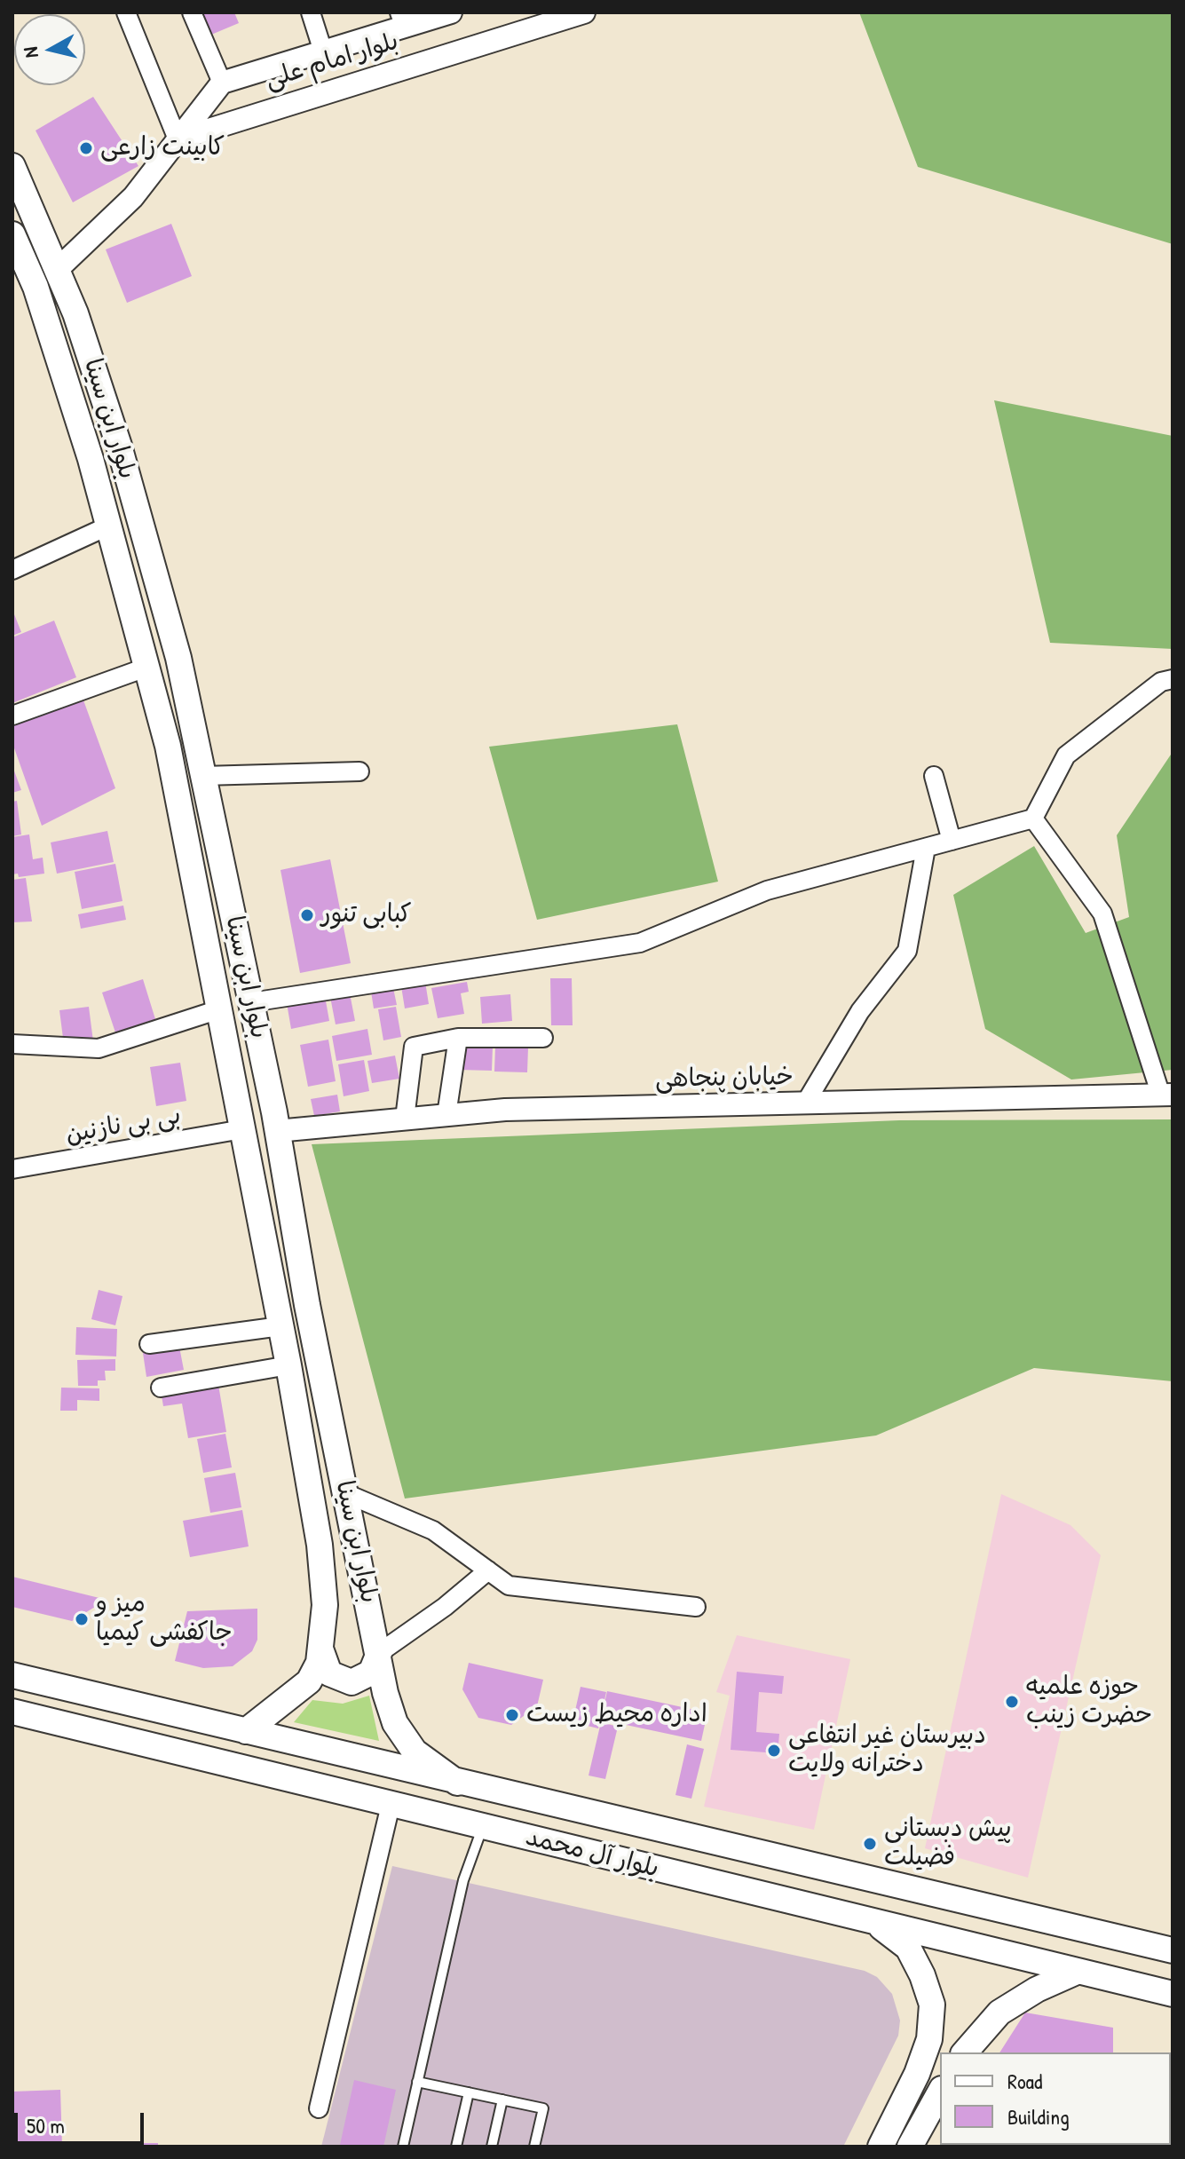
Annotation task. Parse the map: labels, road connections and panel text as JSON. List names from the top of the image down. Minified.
{"streets":{"main road":["بلوار ابن سینا","بلوار آل محمد"],"street":["بلوار امام علی","خیابان پنجاهی","بی بی نازنین"]},"crossings":[["بلوار ابن سینا","خیابان پنجاهی"],["بلوار ابن سینا","بی بی نازنین"],["بلوار ابن سینا","بلوار آل محمد"]],"places":["کابینت زارعی","کبابی تنور","میز و جاکفشی کیمیا","حوزه علمیه حضرت زینب","اداره محیط زیست","دبیرستان غیر انتفاعی دخترانه ولایت","پیش دبستانی فضیلت"],"legend":["Road","Building"],"scale_bar":"50 m","north":"left"}
